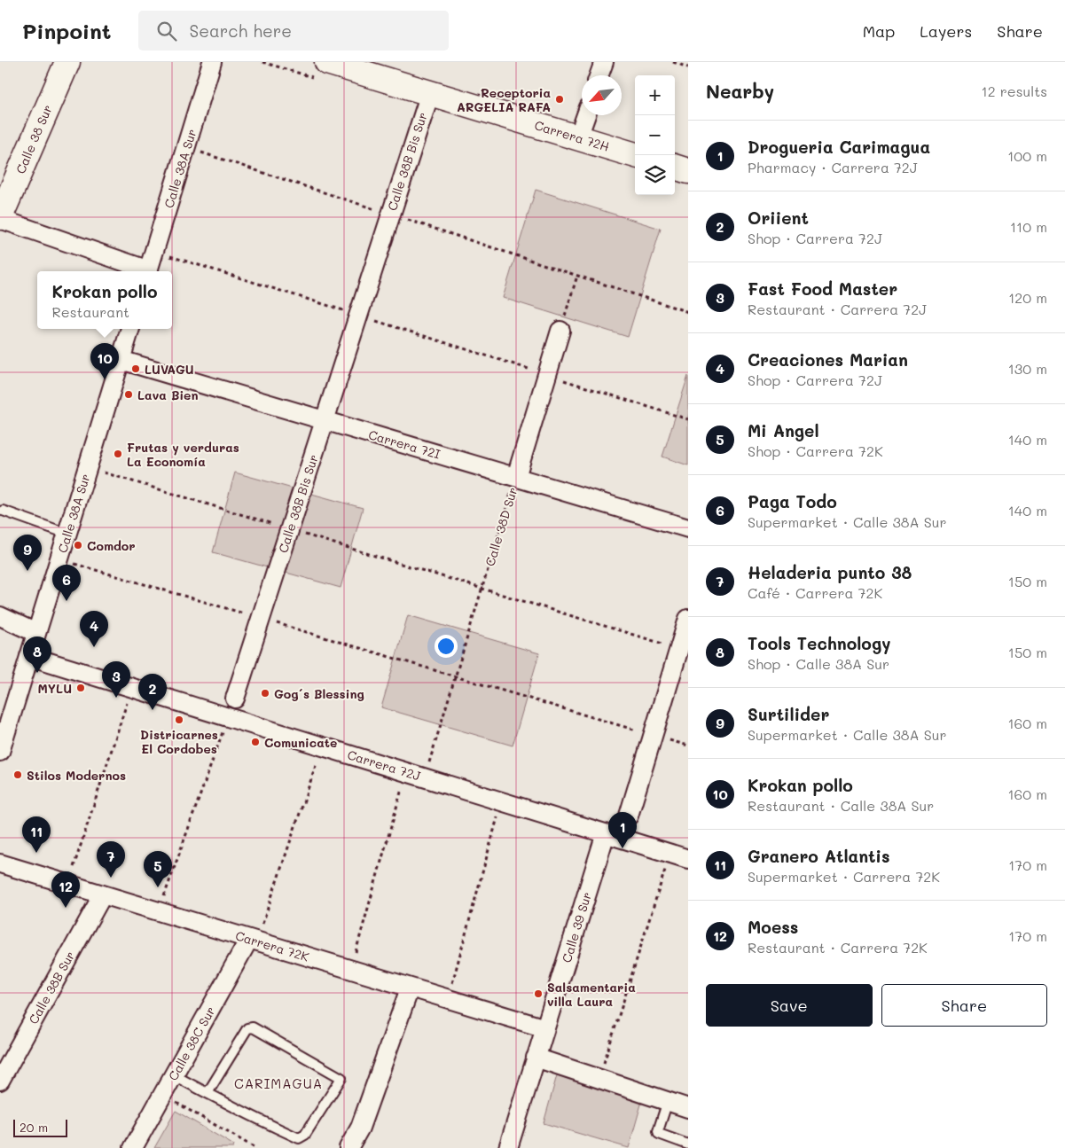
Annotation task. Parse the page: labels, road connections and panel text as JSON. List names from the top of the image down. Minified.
{"streets":{"street":["Carrera 72H","Calle 38 Sur","Calle 38B Bis Sur","Calle 38A Sur","Carrera 72I","Calle 38D Sur","Carrera 72J","Calle 39 Sur","Carrera 72K","Calle 38B Sur","Calle 38C Sur"]},"crossings":[["Carrera 72H","Calle 38B Bis Sur"],["Calle 38B Bis Sur","Carrera 72I"],["Calle 38A Sur","Carrera 72I"],["Calle 38A Sur","Carrera 72J"],["Carrera 72I","Calle 38D Sur"],["Calle 38D Sur","Carrera 72J"],["Carrera 72J","Calle 39 Sur"],["Calle 39 Sur","Carrera 72K"],["Carrera 72K","Calle 38B Sur"],["Carrera 72K","Calle 38C Sur"]],"districts":["CARIMAGUA"],"places":["Receptoria ARGELIA RAFA","LUVAGU","Lava Bien","Frutas y verduras La Economía","Comdor","MYLU","Gog´s Blessing","Districarnes El Cordobes","Comunicate","Stilos Modernos","Salsamentaria villa Laura"],"scale_bar":"20 m","north":"bottom left","page":{"header":"Pinpoint","search":"Search here","nav":["Map","Layers","Share"],"heading":["Nearby","12 results"],"map_buttons":["+","−"],"list":[{"mark":"1","name":"Drogueria Carimagua","note":"Pharmacy · Carrera 72J","value":"100 m"},{"mark":"2","name":"Oriient","note":"Shop · Carrera 72J","value":"110 m"},{"mark":"3","name":"Fast Food Master","note":"Restaurant · Carrera 72J","value":"120 m"},{"mark":"4","name":"Creaciones Marian","note":"Shop · Carrera 72J","value":"130 m"},{"mark":"5","name":"Mi Angel","note":"Shop · Carrera 72K","value":"140 m"},{"mark":"6","name":"Paga Todo","note":"Supermarket · Calle 38A Sur","value":"140 m"},{"mark":"7","name":"Heladeria punto 38","note":"Café · Carrera 72K","value":"150 m"},{"mark":"8","name":"Tools Technology","note":"Shop · Calle 38A Sur","value":"150 m"},{"mark":"9","name":"Surtilider","note":"Supermarket · Calle 38A Sur","value":"160 m"},{"mark":"10","name":"Krokan pollo","note":"Restaurant · Calle 38A Sur","value":"160 m"},{"mark":"11","name":"Granero Atlantis","note":"Supermarket · Carrera 72K","value":"170 m"},{"mark":"12","name":"Moess","note":"Restaurant · Carrera 72K","value":"170 m"}],"popup":["Krokan pollo","Restaurant"],"pins":["10","9","6","4","8","3","2","1","11","7","5","12"],"buttons":["Save","Share"],"scale":"20 m"}}
